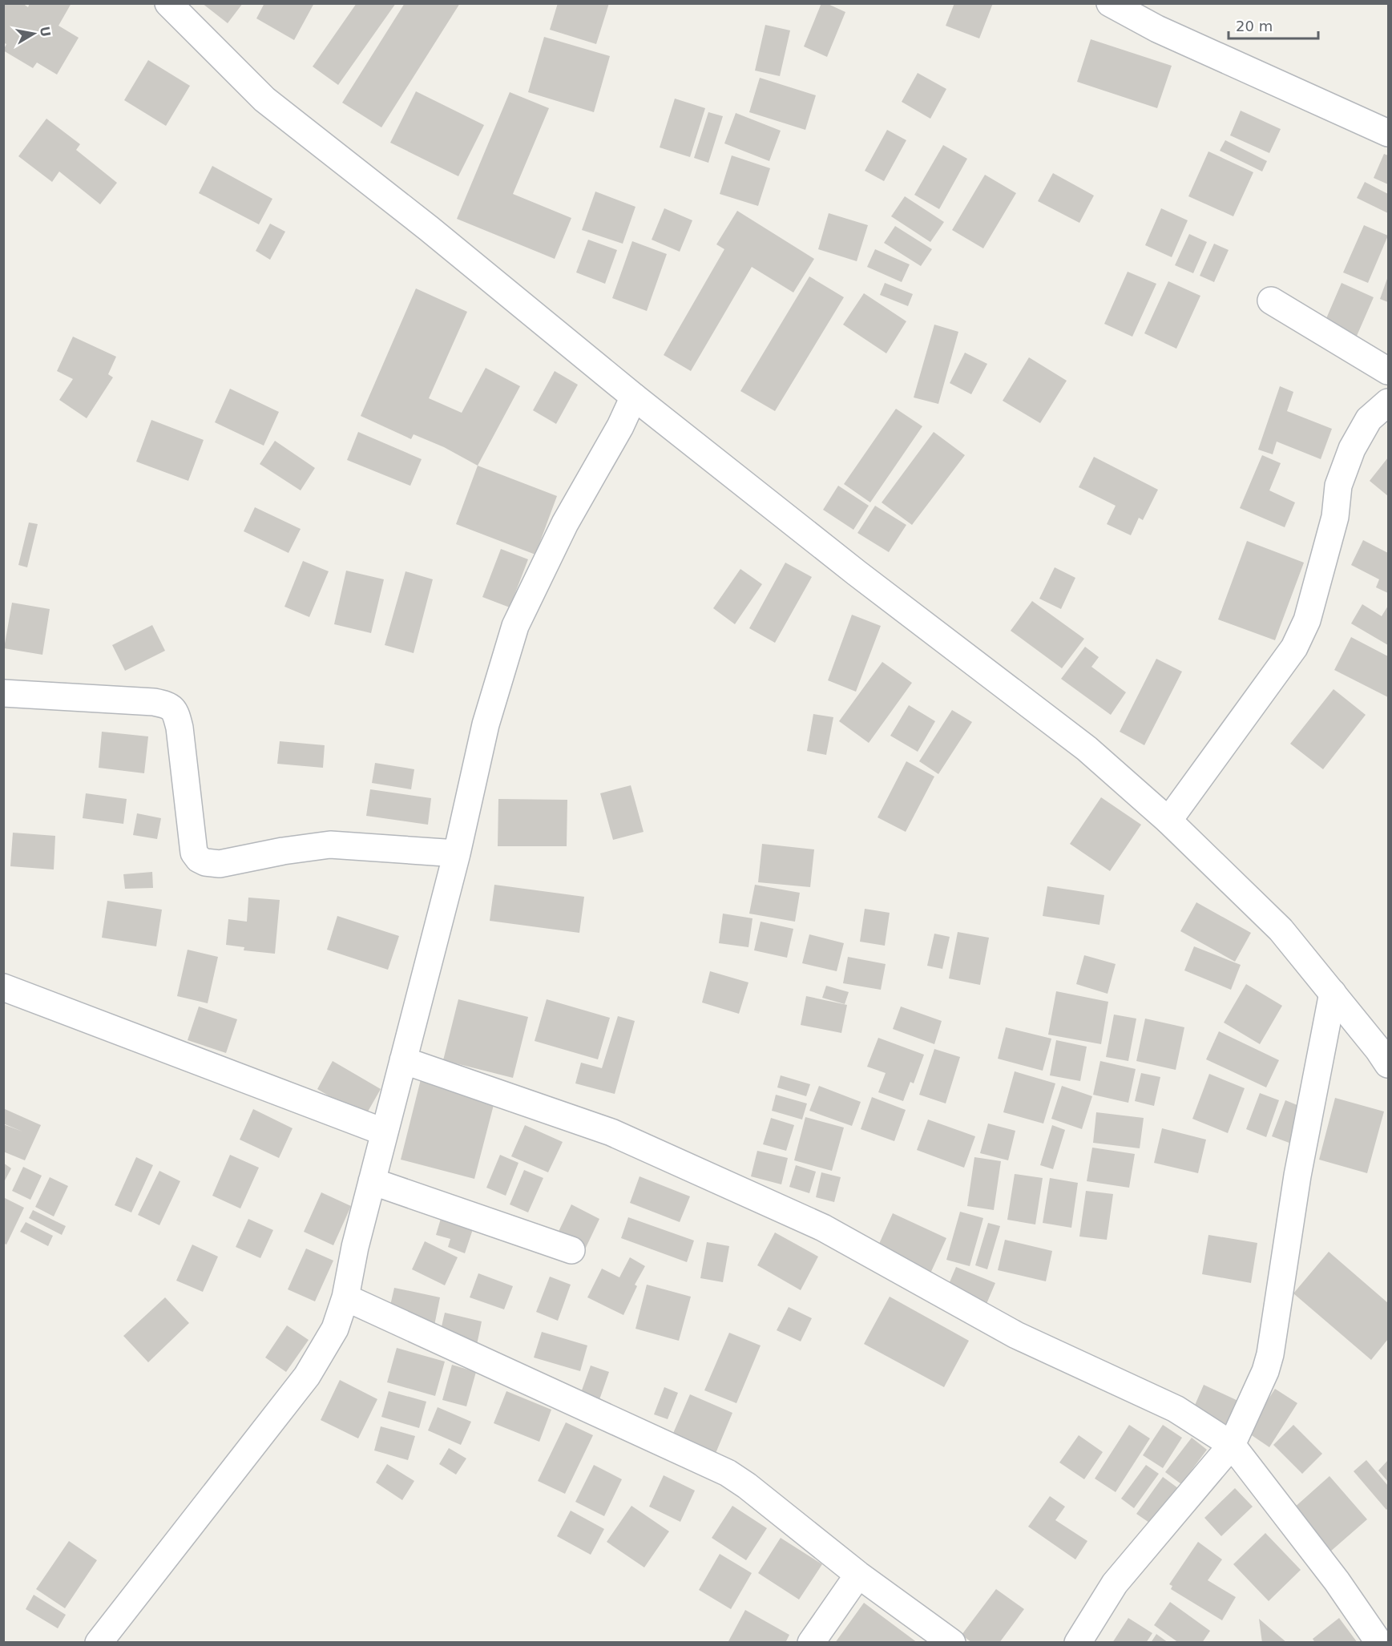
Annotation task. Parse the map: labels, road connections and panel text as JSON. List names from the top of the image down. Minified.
{"scale_bar":"20 m","north":"right"}
